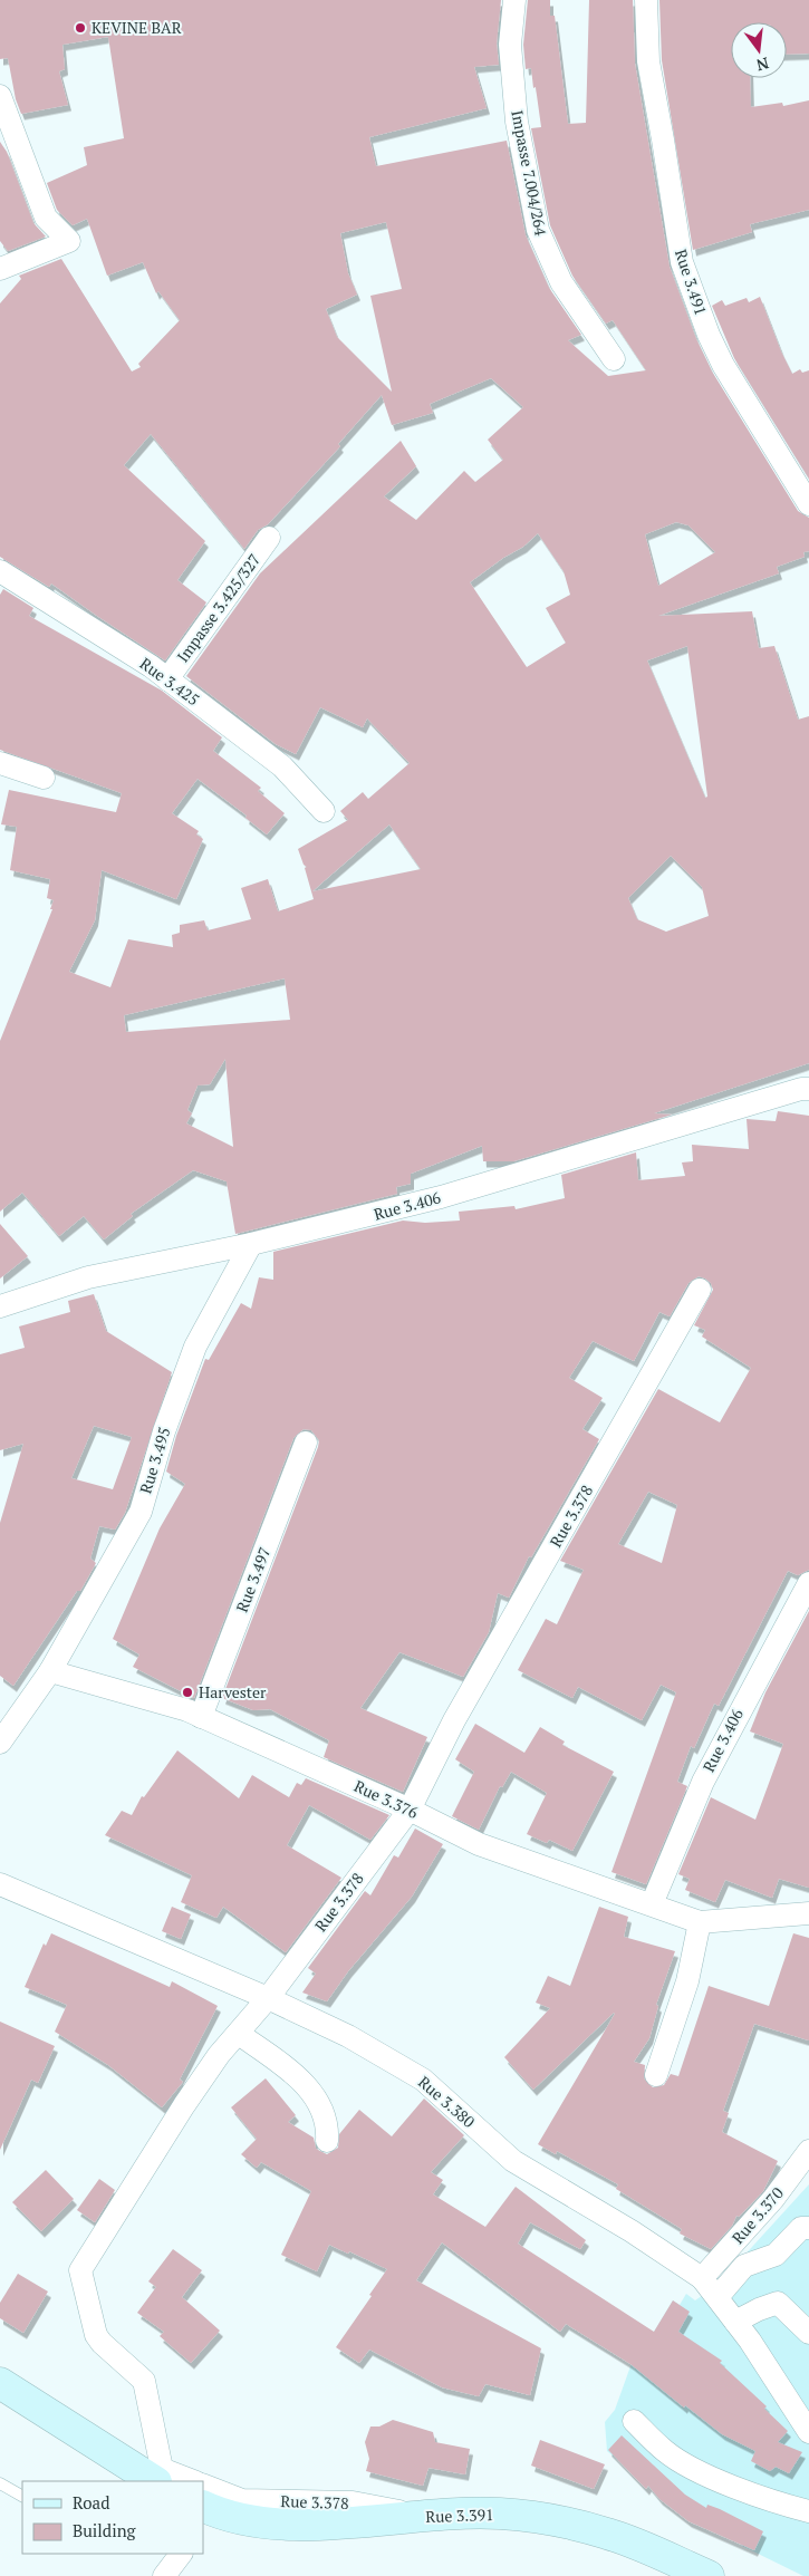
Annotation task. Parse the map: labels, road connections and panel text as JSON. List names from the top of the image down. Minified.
{"streets":{"main road":["Rue 3.391"],"street":["Impasse 7.004/264","Rue 3.491","Impasse 3.425/327","Rue 3.425","Rue 3.406","Rue 3.495","Rue 3.378","Rue 3.497","Rue 3.376","Rue 3.380","Rue 3.370"]},"crossings":[["Impasse 3.425/327","Rue 3.425"],["Rue 3.406","Rue 3.495"],["Rue 3.406","Rue 3.376"],["Rue 3.495","Rue 3.376"],["Rue 3.378","Rue 3.376"],["Rue 3.378","Rue 3.380"],["Rue 3.497","Rue 3.376"],["Rue 3.380","Rue 3.370"]],"places":["KEVINE BAR","Harvester"],"legend":["Road","Building"],"north":"bottom"}
